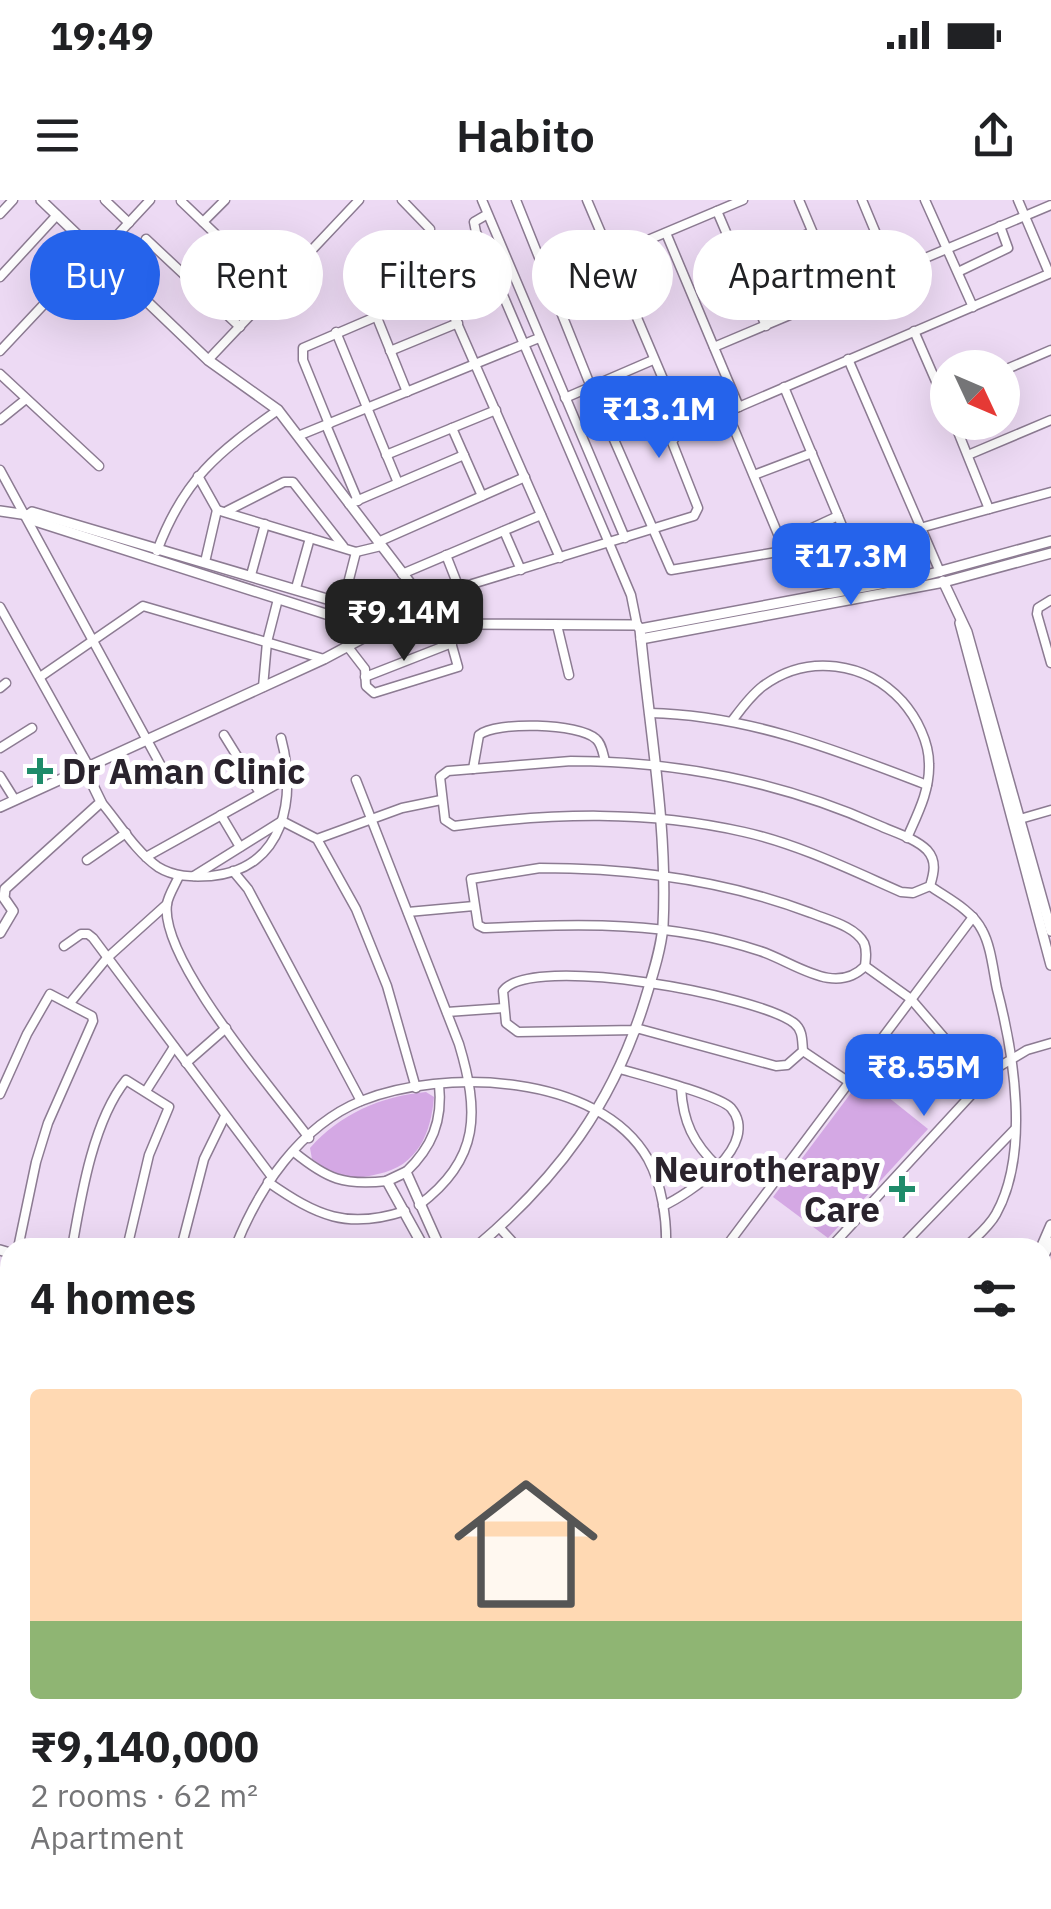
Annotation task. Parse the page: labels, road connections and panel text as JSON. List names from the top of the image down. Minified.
{"places":{"health":["Dr Aman Clinic","Neurotherapy Care"]},"north":"bottom right","page":{"status":"19:49","header":"Habito","chip":["Buy","Rent","Filters","New","Apartment"],"price":["₹13.1M","₹17.3M","₹9.14M","₹8.55M"],"heading":"4 homes","list":[{"name":"₹9,140,000","note":"2 rooms · 62 m² · Apartment"}]}}
